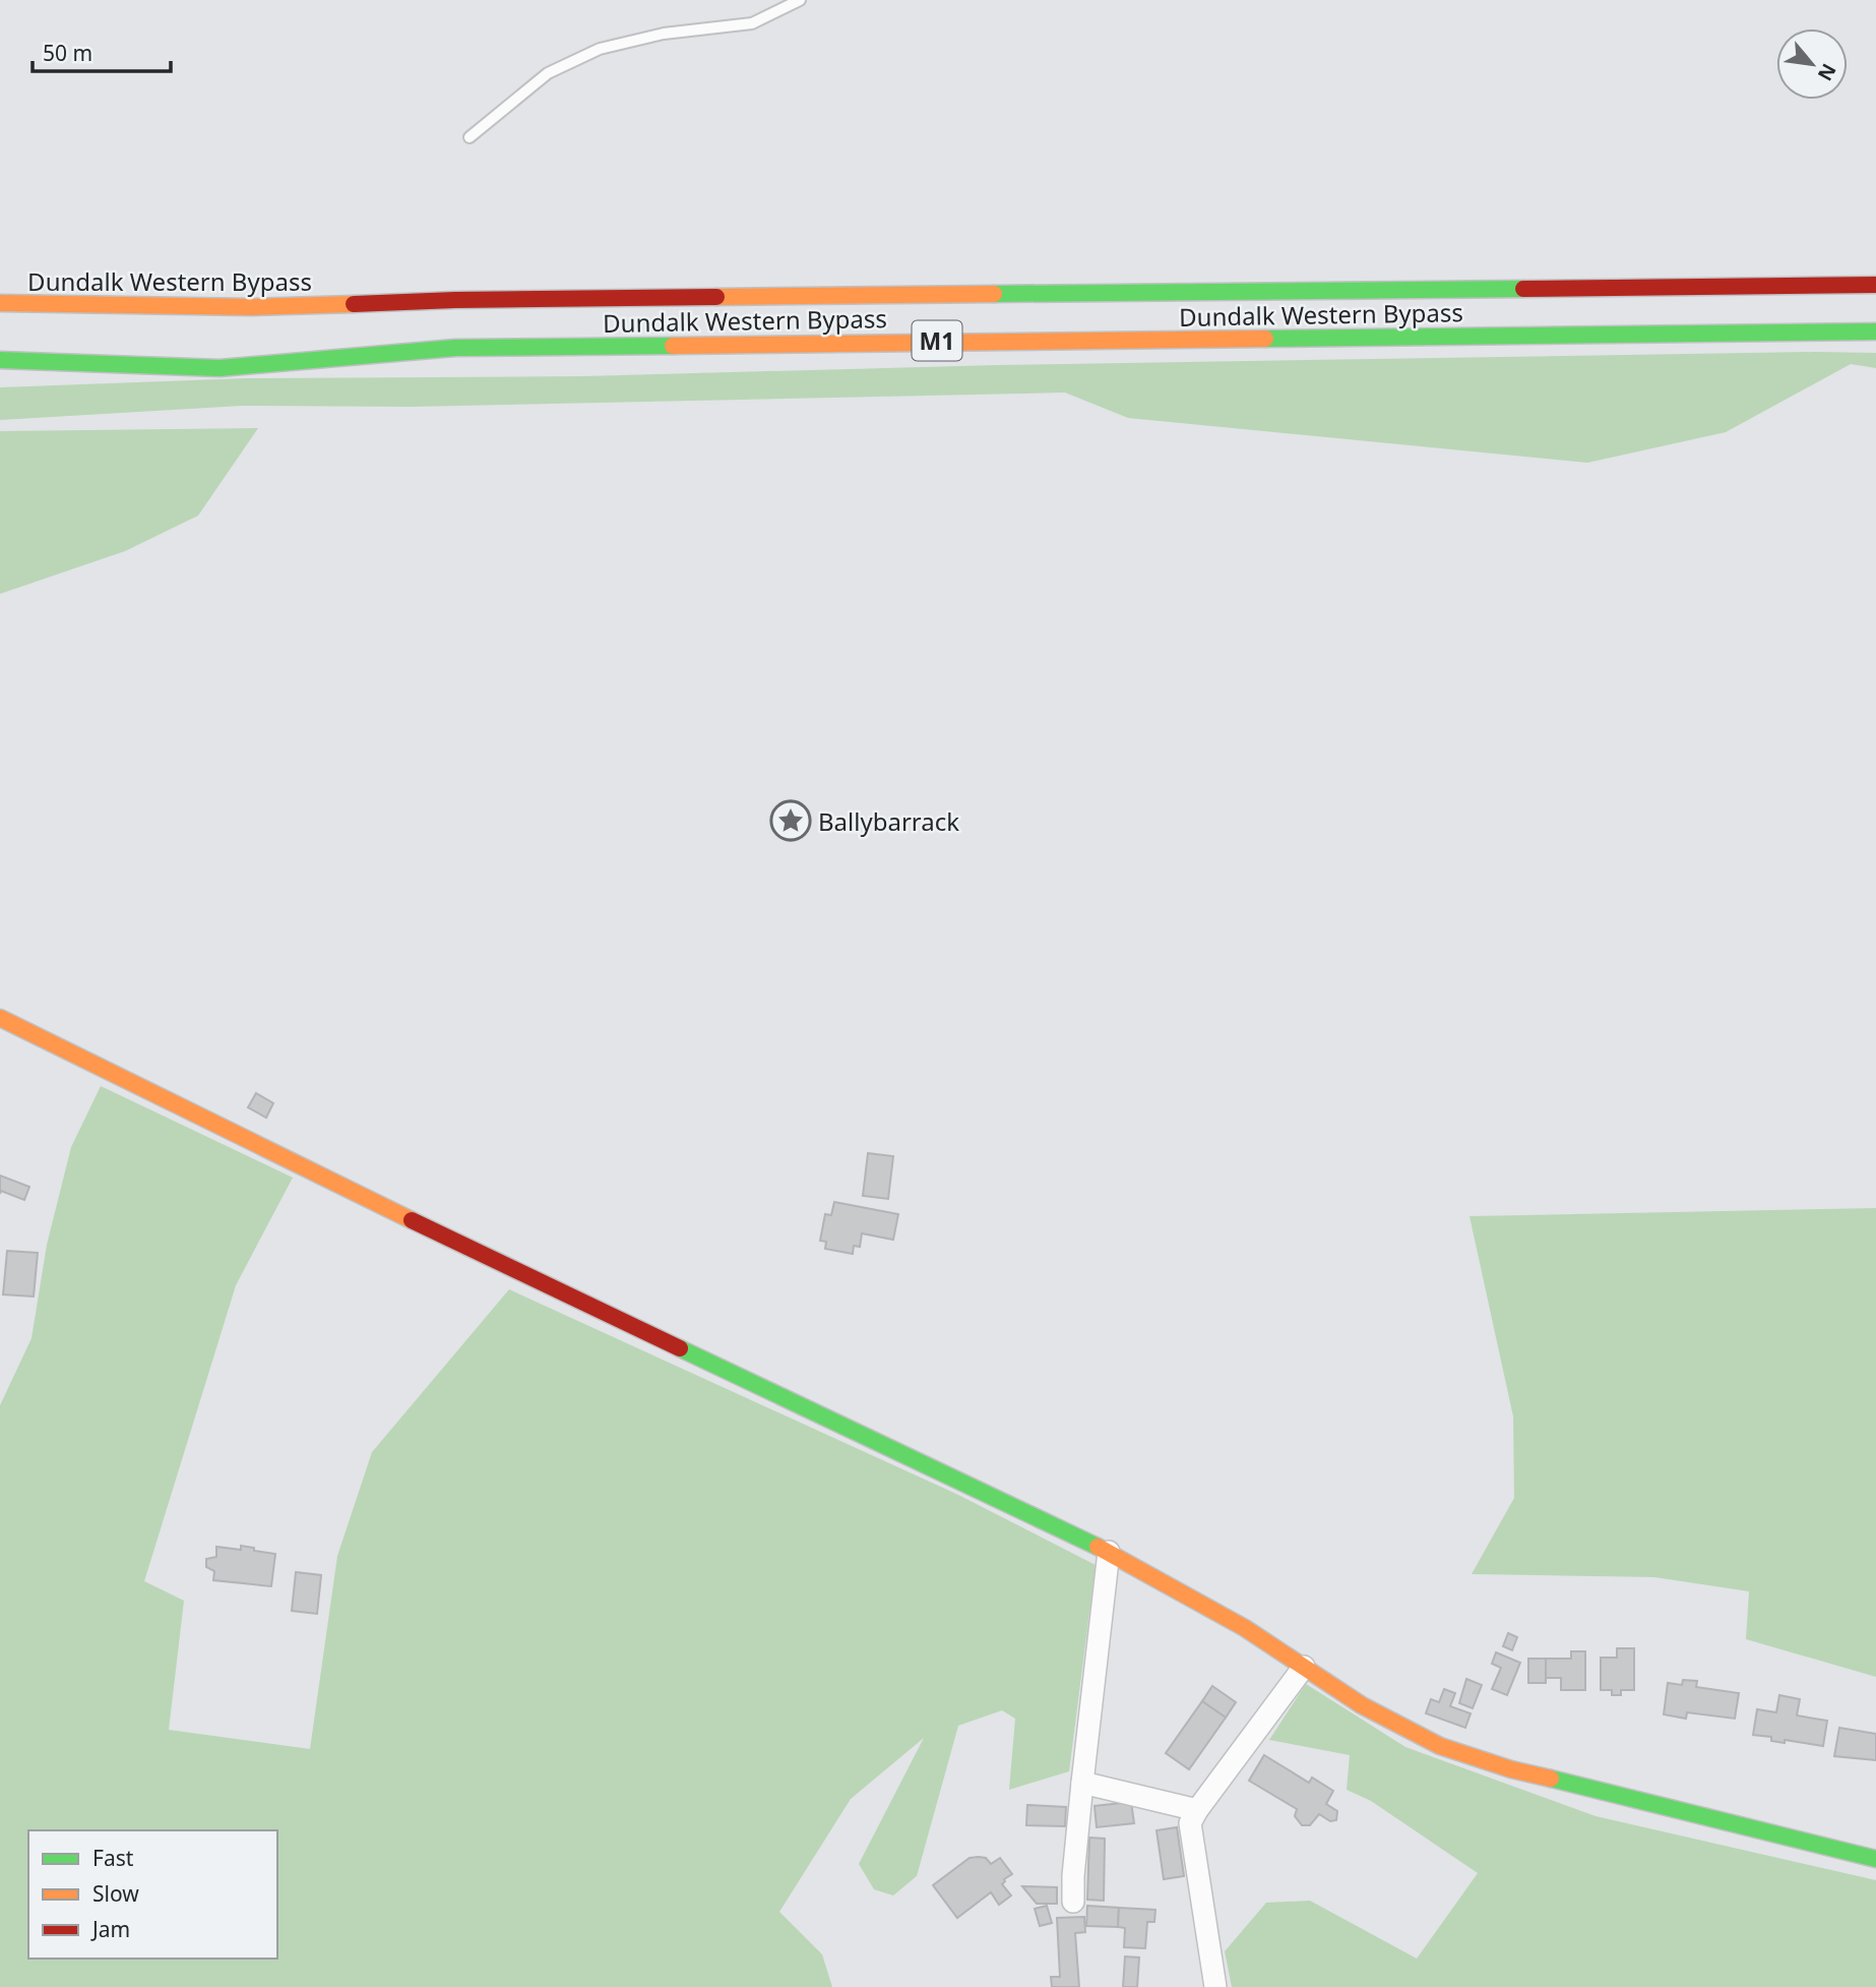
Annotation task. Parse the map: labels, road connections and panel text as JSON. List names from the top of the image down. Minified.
{"streets":{"main road":["Dundalk Western Bypass","M1"]},"places":{"place":["Ballybarrack"]},"legend":["Fast","Slow","Jam"],"scale_bar":"50 m","north":"bottom right"}
